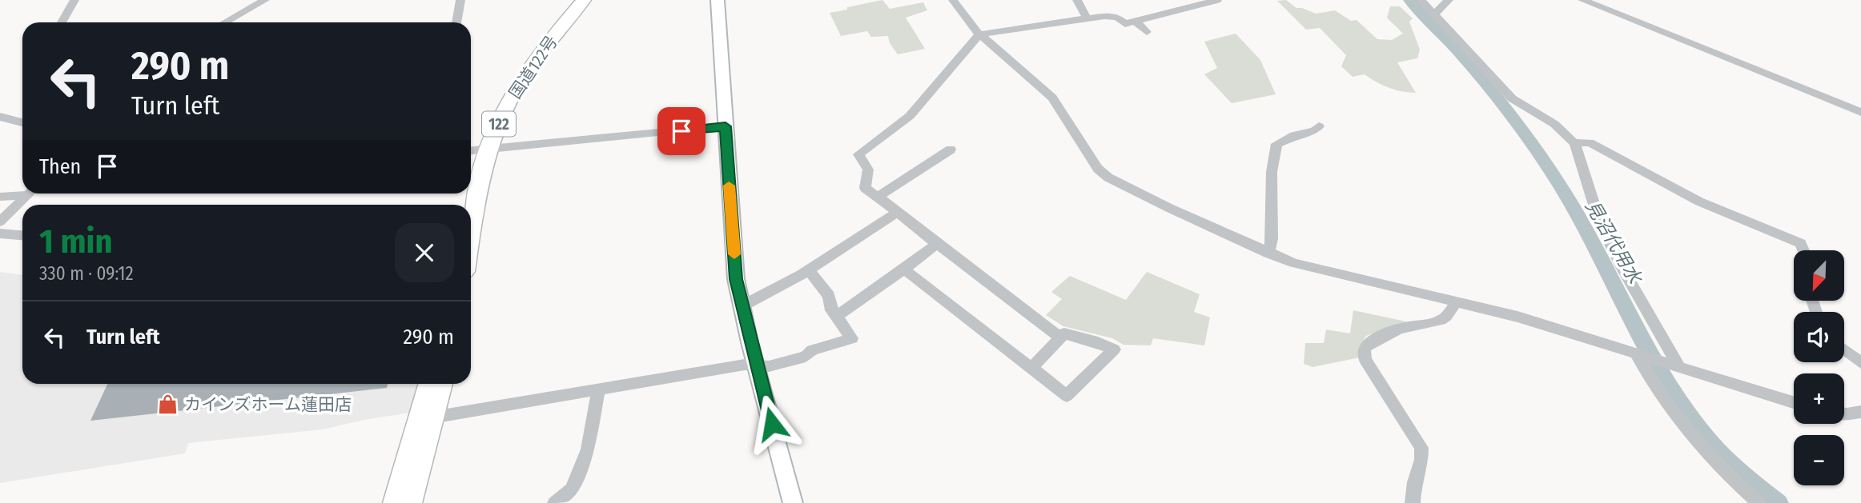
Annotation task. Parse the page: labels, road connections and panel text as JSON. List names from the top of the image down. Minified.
{"streets":{"highway":["国道122号","122"]},"water":["見沼代用水"],"places":{"shop":["カインズホーム蓮田店"]},"north":"bottom left","page":{"turn":["290 m","Turn left"],"then":"Then","heading":["1 min","330 m · 09:12"],"map_buttons":["+","−"],"list":[{"name":"Turn left","value":"290 m"}]}}
